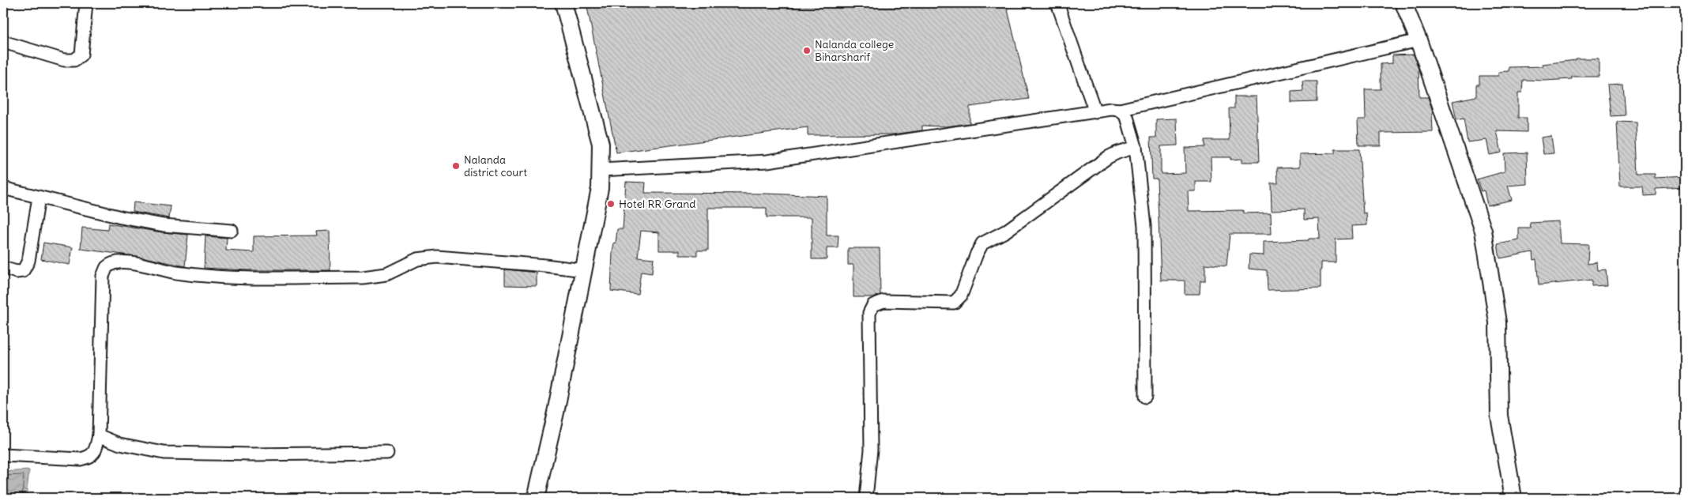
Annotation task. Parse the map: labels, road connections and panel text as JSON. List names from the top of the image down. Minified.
{"places":["Nalanda college Biharsharif","Nalanda district court","Hotel RR Grand"]}
